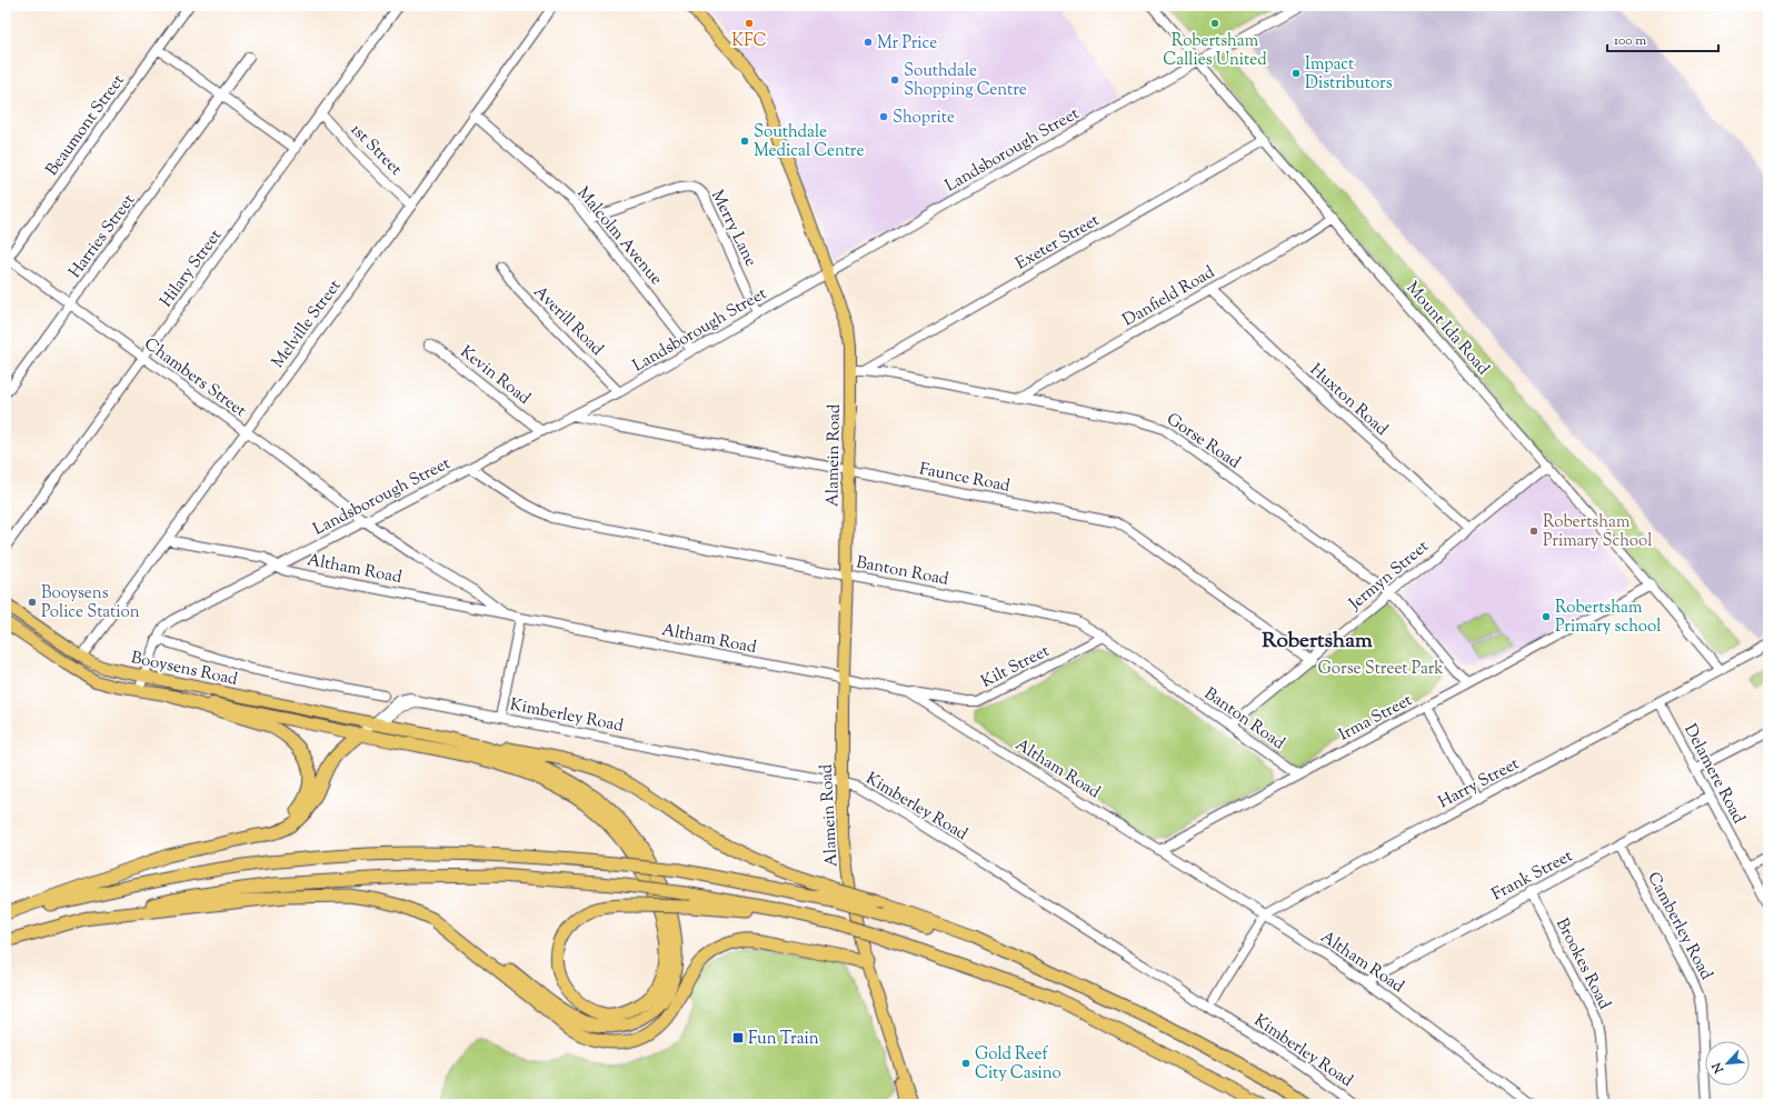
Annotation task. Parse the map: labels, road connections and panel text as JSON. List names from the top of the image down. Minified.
{"streets":{"main road":["Alamein Road","Booysens Road"],"street":["Beaumont Street","1st Street","Landsborough Street","Merry Lane","Harries Street","Malcolm Avenue","Exeter Street","Hilary Street","Danfield Road","Averill Road","Melville Street","Mount Ida Road","Kevin Road","Chambers Street","Huxton Road","Gorse Road","Faunce Road","Altham Road","Banton Road","Jermyn Street","Kilt Street","Kimberley Road","Irma Street","Delamere Road","Harry Street","Frank Street","Camberley Road","Brookes Road"]},"crossings":[["Beaumont Street","Chambers Street"],["1st Street","Hilary Street"],["1st Street","Melville Street"],["Landsborough Street","Merry Lane"],["Landsborough Street","Malcolm Avenue"],["Landsborough Street","Averill Road"],["Landsborough Street","Mount Ida Road"],["Landsborough Street","Kevin Road"],["Landsborough Street","Chambers Street"],["Landsborough Street","Alamein Road"],["Landsborough Street","Faunce Road"],["Landsborough Street","Altham Road"],["Landsborough Street","Banton Road"],["Landsborough Street","Booysens Road"],["Merry Lane","Malcolm Avenue"],["Harries Street","Chambers Street"],["Malcolm Avenue","Melville Street"],["Exeter Street","Mount Ida Road"],["Exeter Street","Gorse Road"],["Hilary Street","Chambers Street"],["Danfield Road","Mount Ida Road"],["Danfield Road","Huxton Road"],["Danfield Road","Gorse Road"],["Melville Street","Chambers Street"],["Melville Street","Altham Road"],["Melville Street","Booysens Road"],["Mount Ida Road","Jermyn Street"],["Mount Ida Road","Irma Street"],["Mount Ida Road","Harry Street"],["Chambers Street","Altham Road"],["Huxton Road","Jermyn Street"],["Gorse Road","Alamein Road"],["Gorse Road","Jermyn Street"],["Gorse Road","Irma Street"],["Alamein Road","Faunce Road"],["Alamein Road","Altham Road"],["Alamein Road","Banton Road"],["Alamein Road","Kimberley Road"],["Faunce Road","Jermyn Street"],["Altham Road","Kilt Street"],["Altham Road","Irma Street"],["Altham Road","Harry Street"],["Altham Road","Frank Street"],["Banton Road","Jermyn Street"],["Banton Road","Kilt Street"],["Banton Road","Irma Street"],["Booysens Road","Kimberley Road"],["Kimberley Road","Harry Street"],["Delamere Road","Harry Street"],["Delamere Road","Frank Street"],["Frank Street","Camberley Road"],["Frank Street","Brookes Road"]],"districts":["Robertsham"],"parks":["Gorse Street Park"],"places":{"other":["KFC","Robertsham Callies United","Mr Price","Impact Distributors","Southdale Shopping Centre","Shoprite","Southdale Medical Centre","Robertsham Primary School","Booysens Police Station","Robertsham Primary school","Gold Reef City Casino"],"transit":["Fun Train"]},"scale_bar":"100 m","north":"bottom left"}
